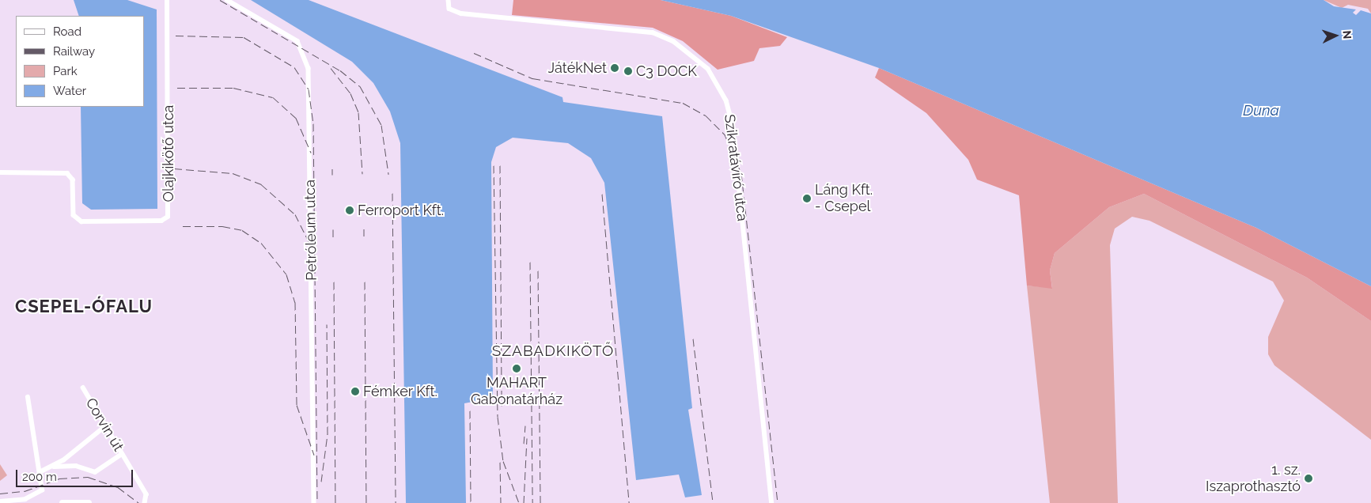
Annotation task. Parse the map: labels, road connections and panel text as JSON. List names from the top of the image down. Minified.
{"streets":{"street":["Olajkikötő utca","Szikratávíró utca","Petróleum utca","Corvin út"]},"districts":["CSEPEL-ÓFALU","SZABADKIKÖTŐ"],"water":["Duna"],"places":["JátékNet","C3 DOCK","Láng Kft. - Csepel","Ferroport Kft.","MAHART Gabonatárház","Fémker Kft.","1. sz. Iszaprothasztó"],"legend":["Road","Railway","Park","Water"],"scale_bar":"200 m","north":"right"}
